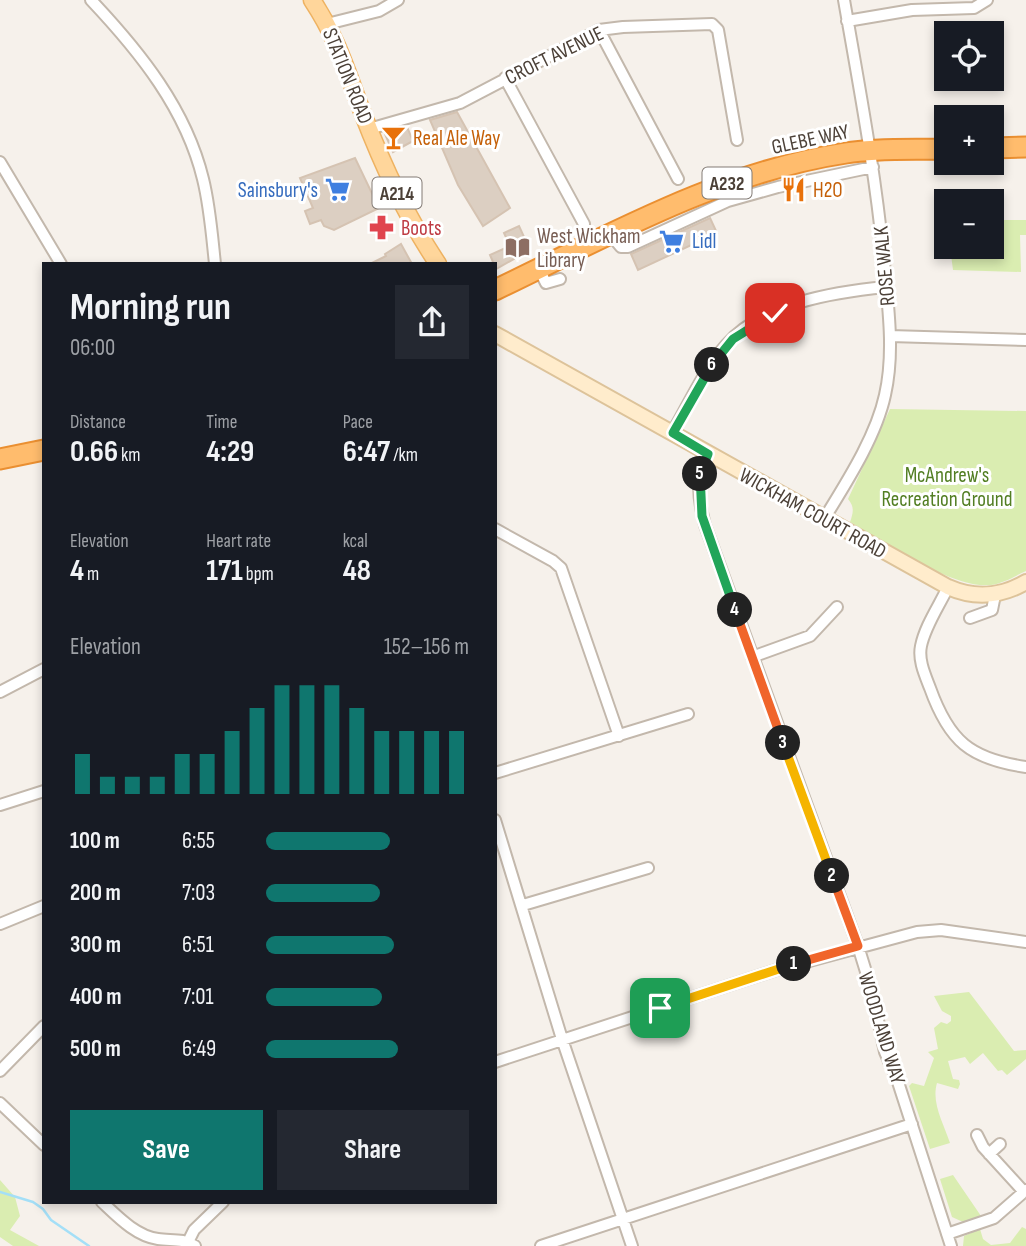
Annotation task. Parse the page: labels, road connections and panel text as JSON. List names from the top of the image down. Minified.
{"streets":{"highway":["GLEBE WAY","A232"],"main road":["STATION ROAD","A214"],"street":["CROFT AVENUE","ROSE WALK","WICKHAM COURT ROAD","WOODLAND WAY"]},"crossings":[["CROFT AVENUE","STATION ROAD"],["GLEBE WAY","ROSE WALK"],["ROSE WALK","WICKHAM COURT ROAD"],["WICKHAM COURT ROAD","WOODLAND WAY"]],"parks":["McAndrew's Recreation Ground"],"places":{"bar":["Real Ale Way"],"supermarket":["Sainsbury's","Lidl"],"restaurant":["H2O"],"pharmacy":["Boots"],"library":["West Wickham Library"]},"page":{"map_buttons":["+","−"],"heading":["Morning run","06:00"],"pins":["6","5","4","3","2","1"],"stats":[["Distance","0.66 km"],["Time","4:29"],["Pace","6:47 /km"],["Elevation","4 m"],["Heart rate","171 bpm"],["kcal","48"]],"chart":["Elevation","152–156 m"],"list":[{"name":"100 m","note":"6:55"},{"name":"200 m","note":"7:03"},{"name":"300 m","note":"6:51"},{"name":"400 m","note":"7:01"},{"name":"500 m","note":"6:49"}],"buttons":["Save","Share"]}}
